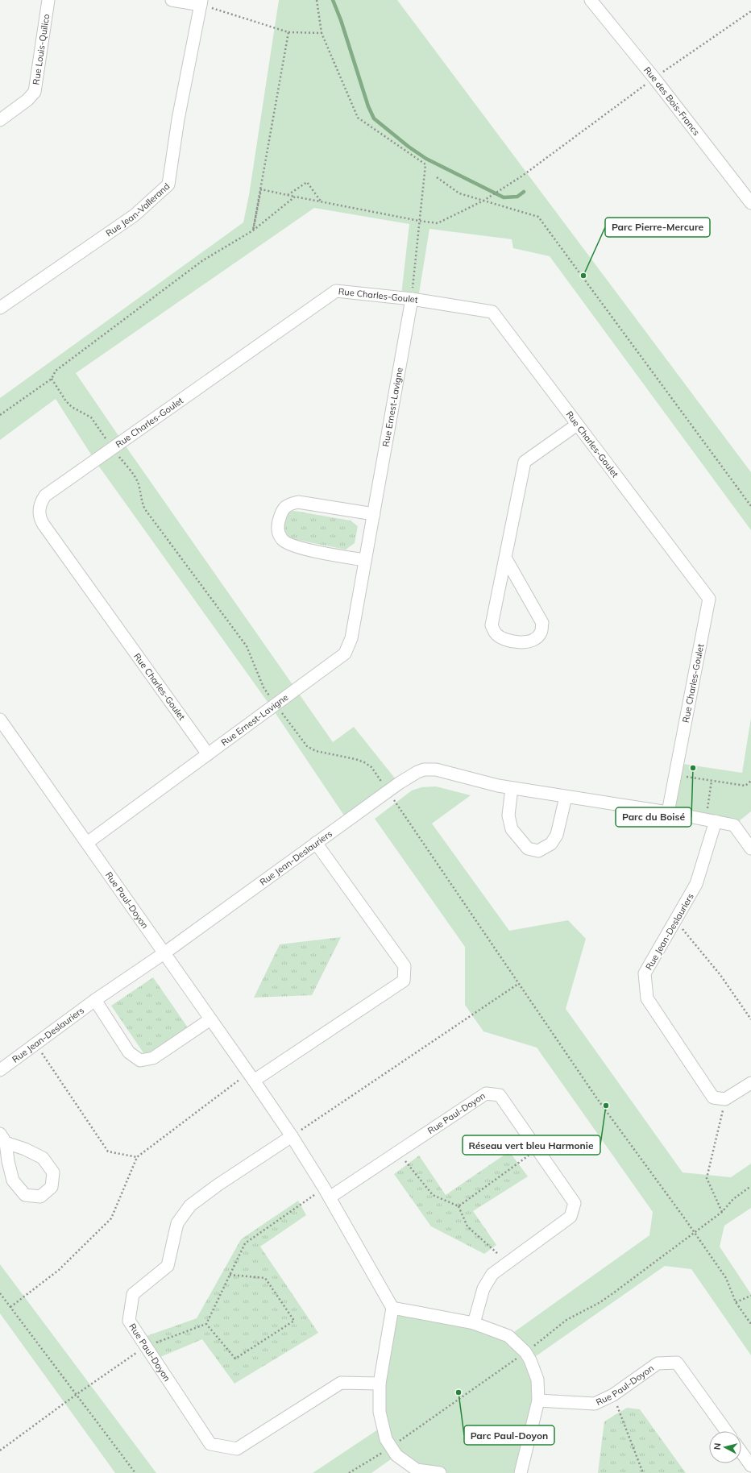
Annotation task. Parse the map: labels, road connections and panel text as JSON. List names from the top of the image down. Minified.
{"streets":{"street":["Rue Louis-Quilico","Rue des Bois-Francs","Rue Jean-Vallerand","Rue Charles-Goulet","Rue Ernest-Lavigne","Rue Jean-Deslauriers","Rue Paul-Doyon"]},"crossings":[["Rue Charles-Goulet","Rue Ernest-Lavigne"],["Rue Charles-Goulet","Rue Jean-Deslauriers"],["Rue Ernest-Lavigne","Rue Paul-Doyon"],["Rue Jean-Deslauriers","Rue Paul-Doyon"]],"places":["Parc Pierre-Mercure","Parc du Boisé","Réseau vert bleu Harmonie","Parc Paul-Doyon"],"north":"left"}
